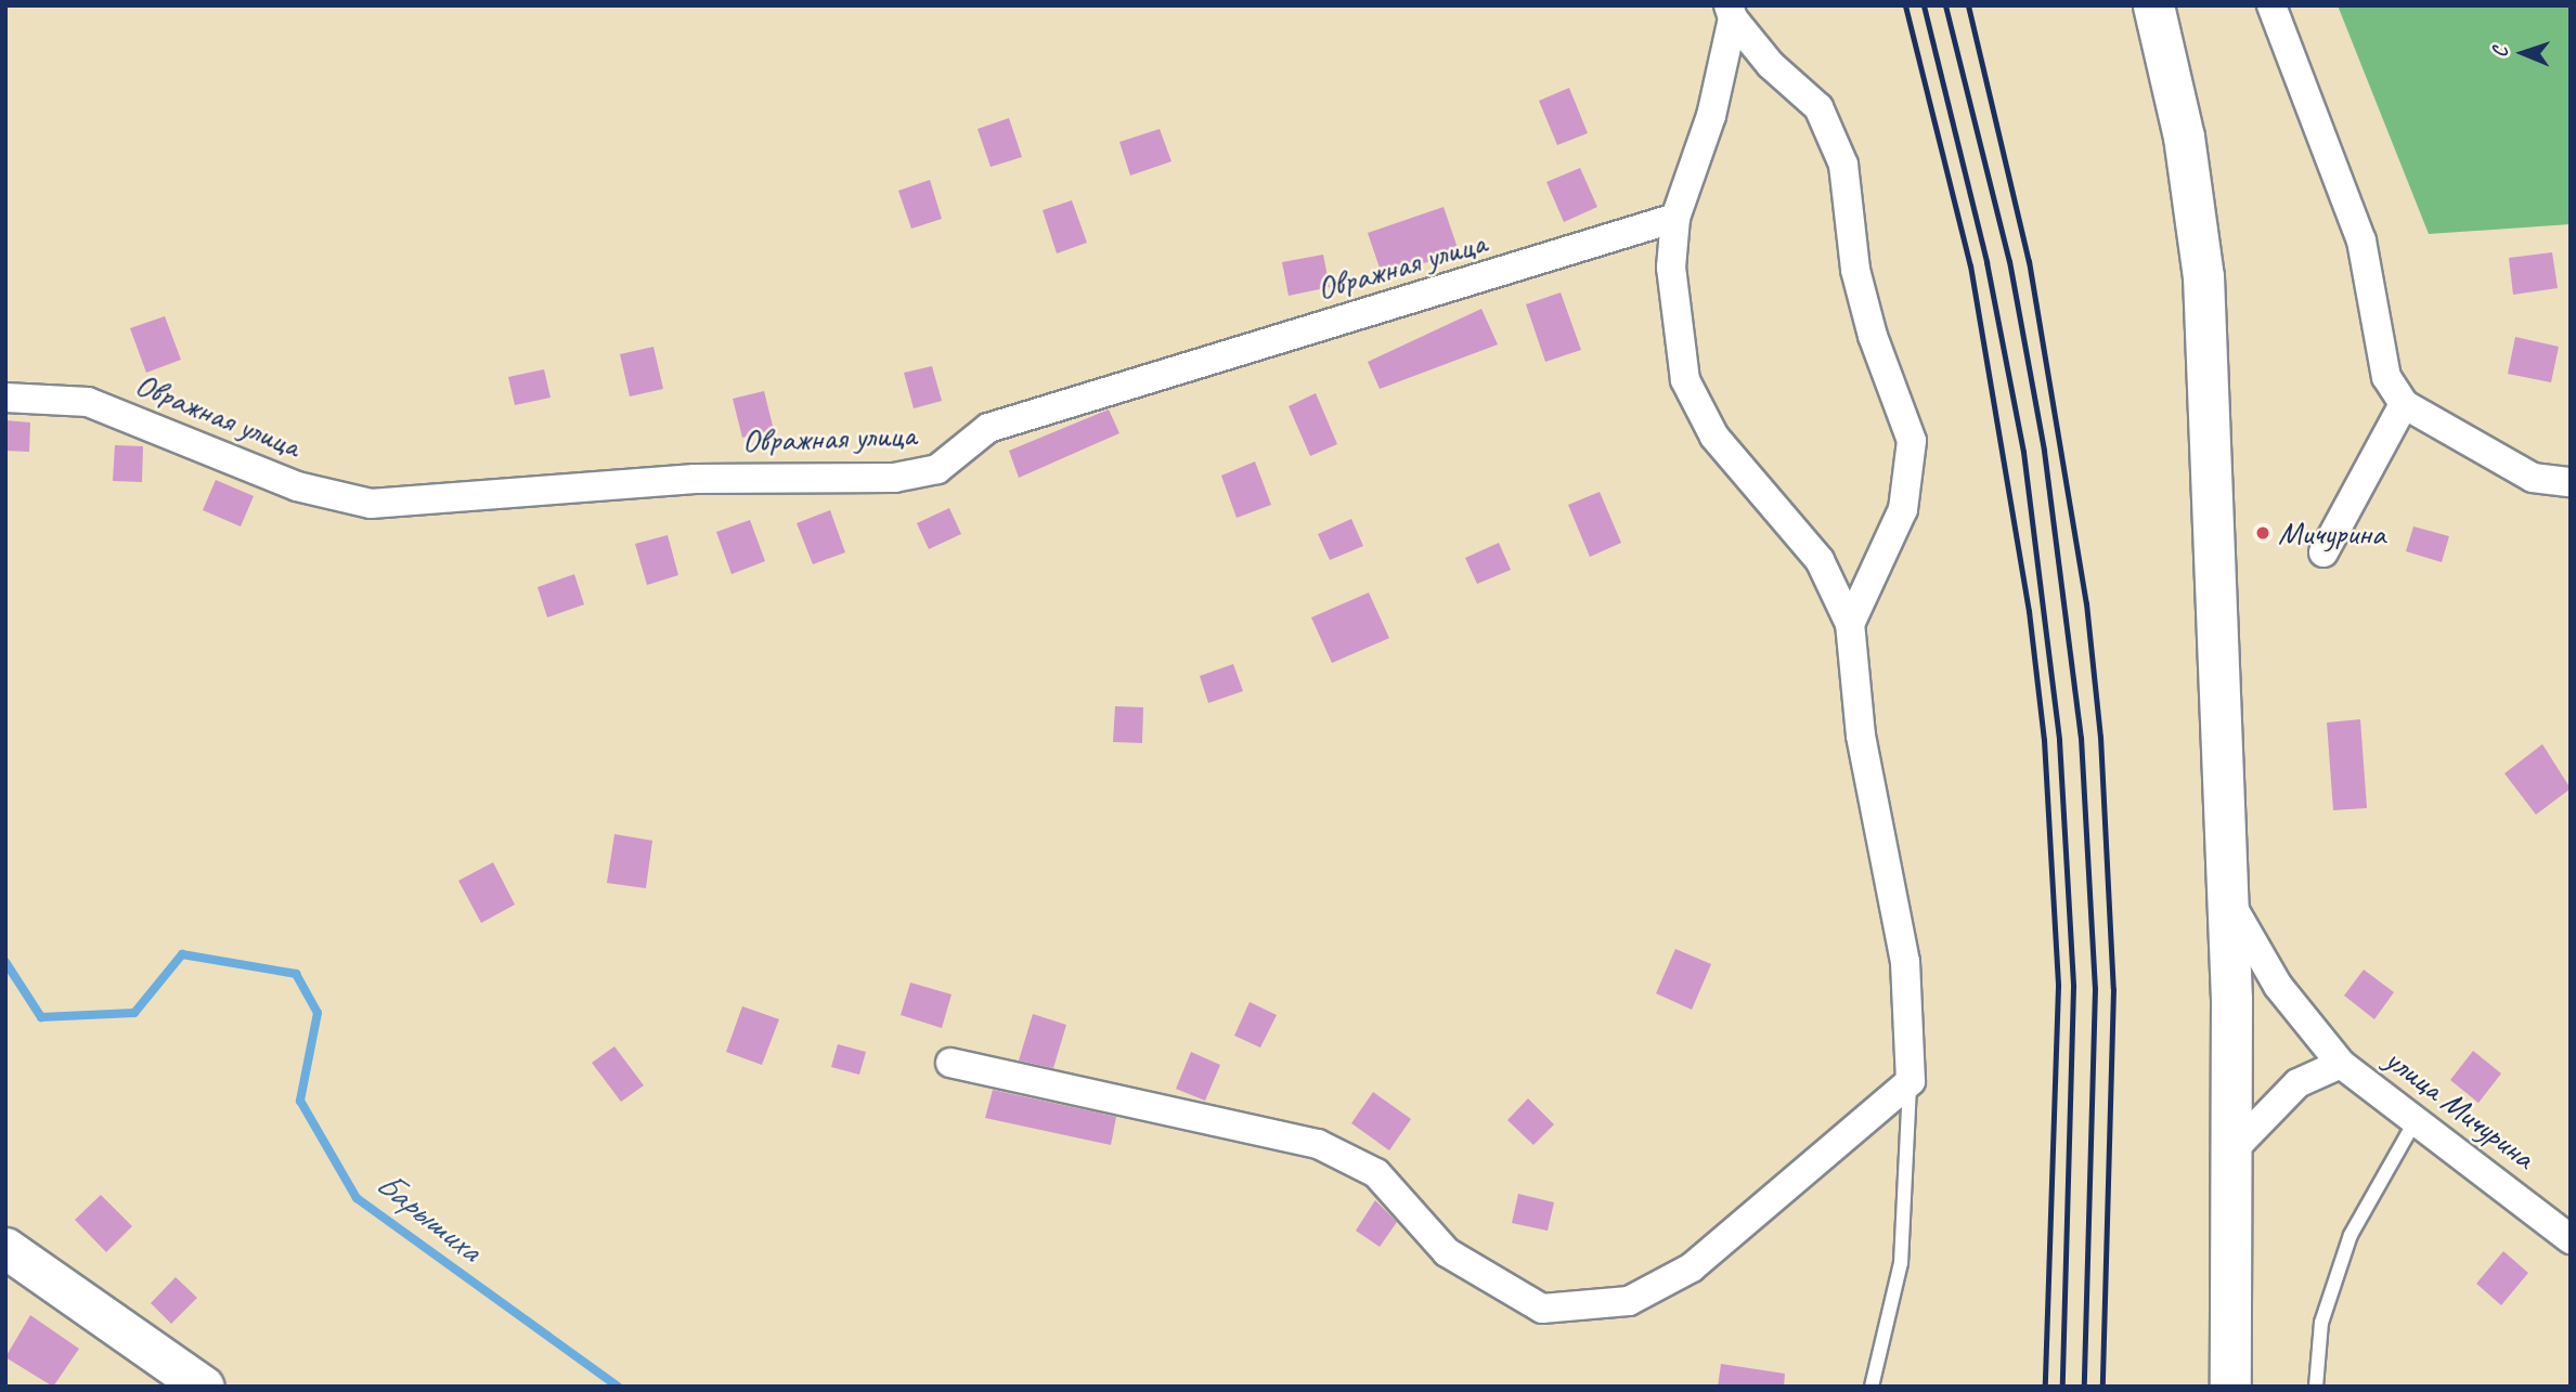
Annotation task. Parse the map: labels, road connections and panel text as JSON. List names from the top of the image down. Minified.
{"streets":{"street":["Овражная улица","улица Мичурина"]},"water":["Барышиха"],"places":["Мичурина"],"north":"left"}
